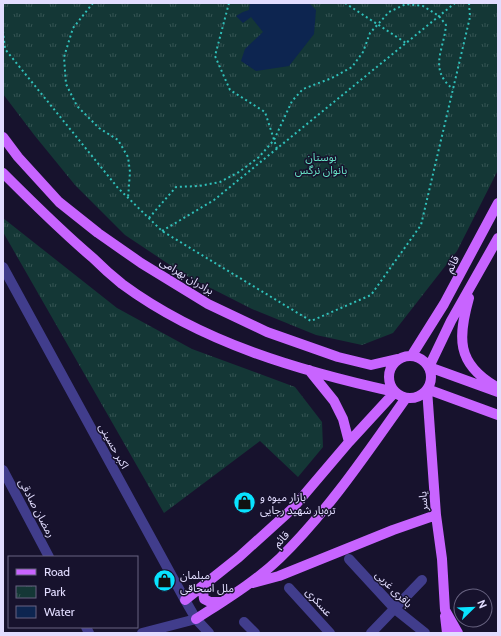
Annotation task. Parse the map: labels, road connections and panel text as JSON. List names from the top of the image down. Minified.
{"streets":{"main road":["قائم","برادران بهرامی","یاسر"],"street":["اکبر حسینی","رمضان صادقی","باقری غربی","عسکری"]},"crossings":[["قائم","برادران بهرامی"],["قائم","اکبر حسینی"],["قائم","یاسر"],["برادران بهرامی","یاسر"]],"parks":["بوستان بانوان نرگس"],"places":{"shop":["بازار میوه و تره‌بار شهید رجایی","مبلمان ملل اسحاقی"]},"legend":["Road","Park","Water"],"north":"top right"}
